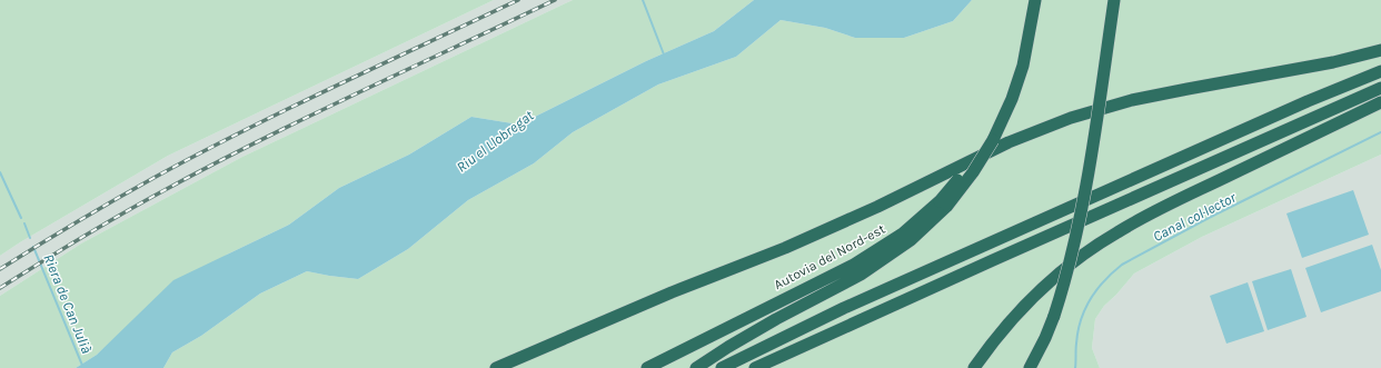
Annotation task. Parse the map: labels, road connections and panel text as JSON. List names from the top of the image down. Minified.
{"streets":{"highway":["Autovia del Nord-est"]},"water":["Riu el Llobregat","Canal col·lector","Riera de Can Julià"]}
